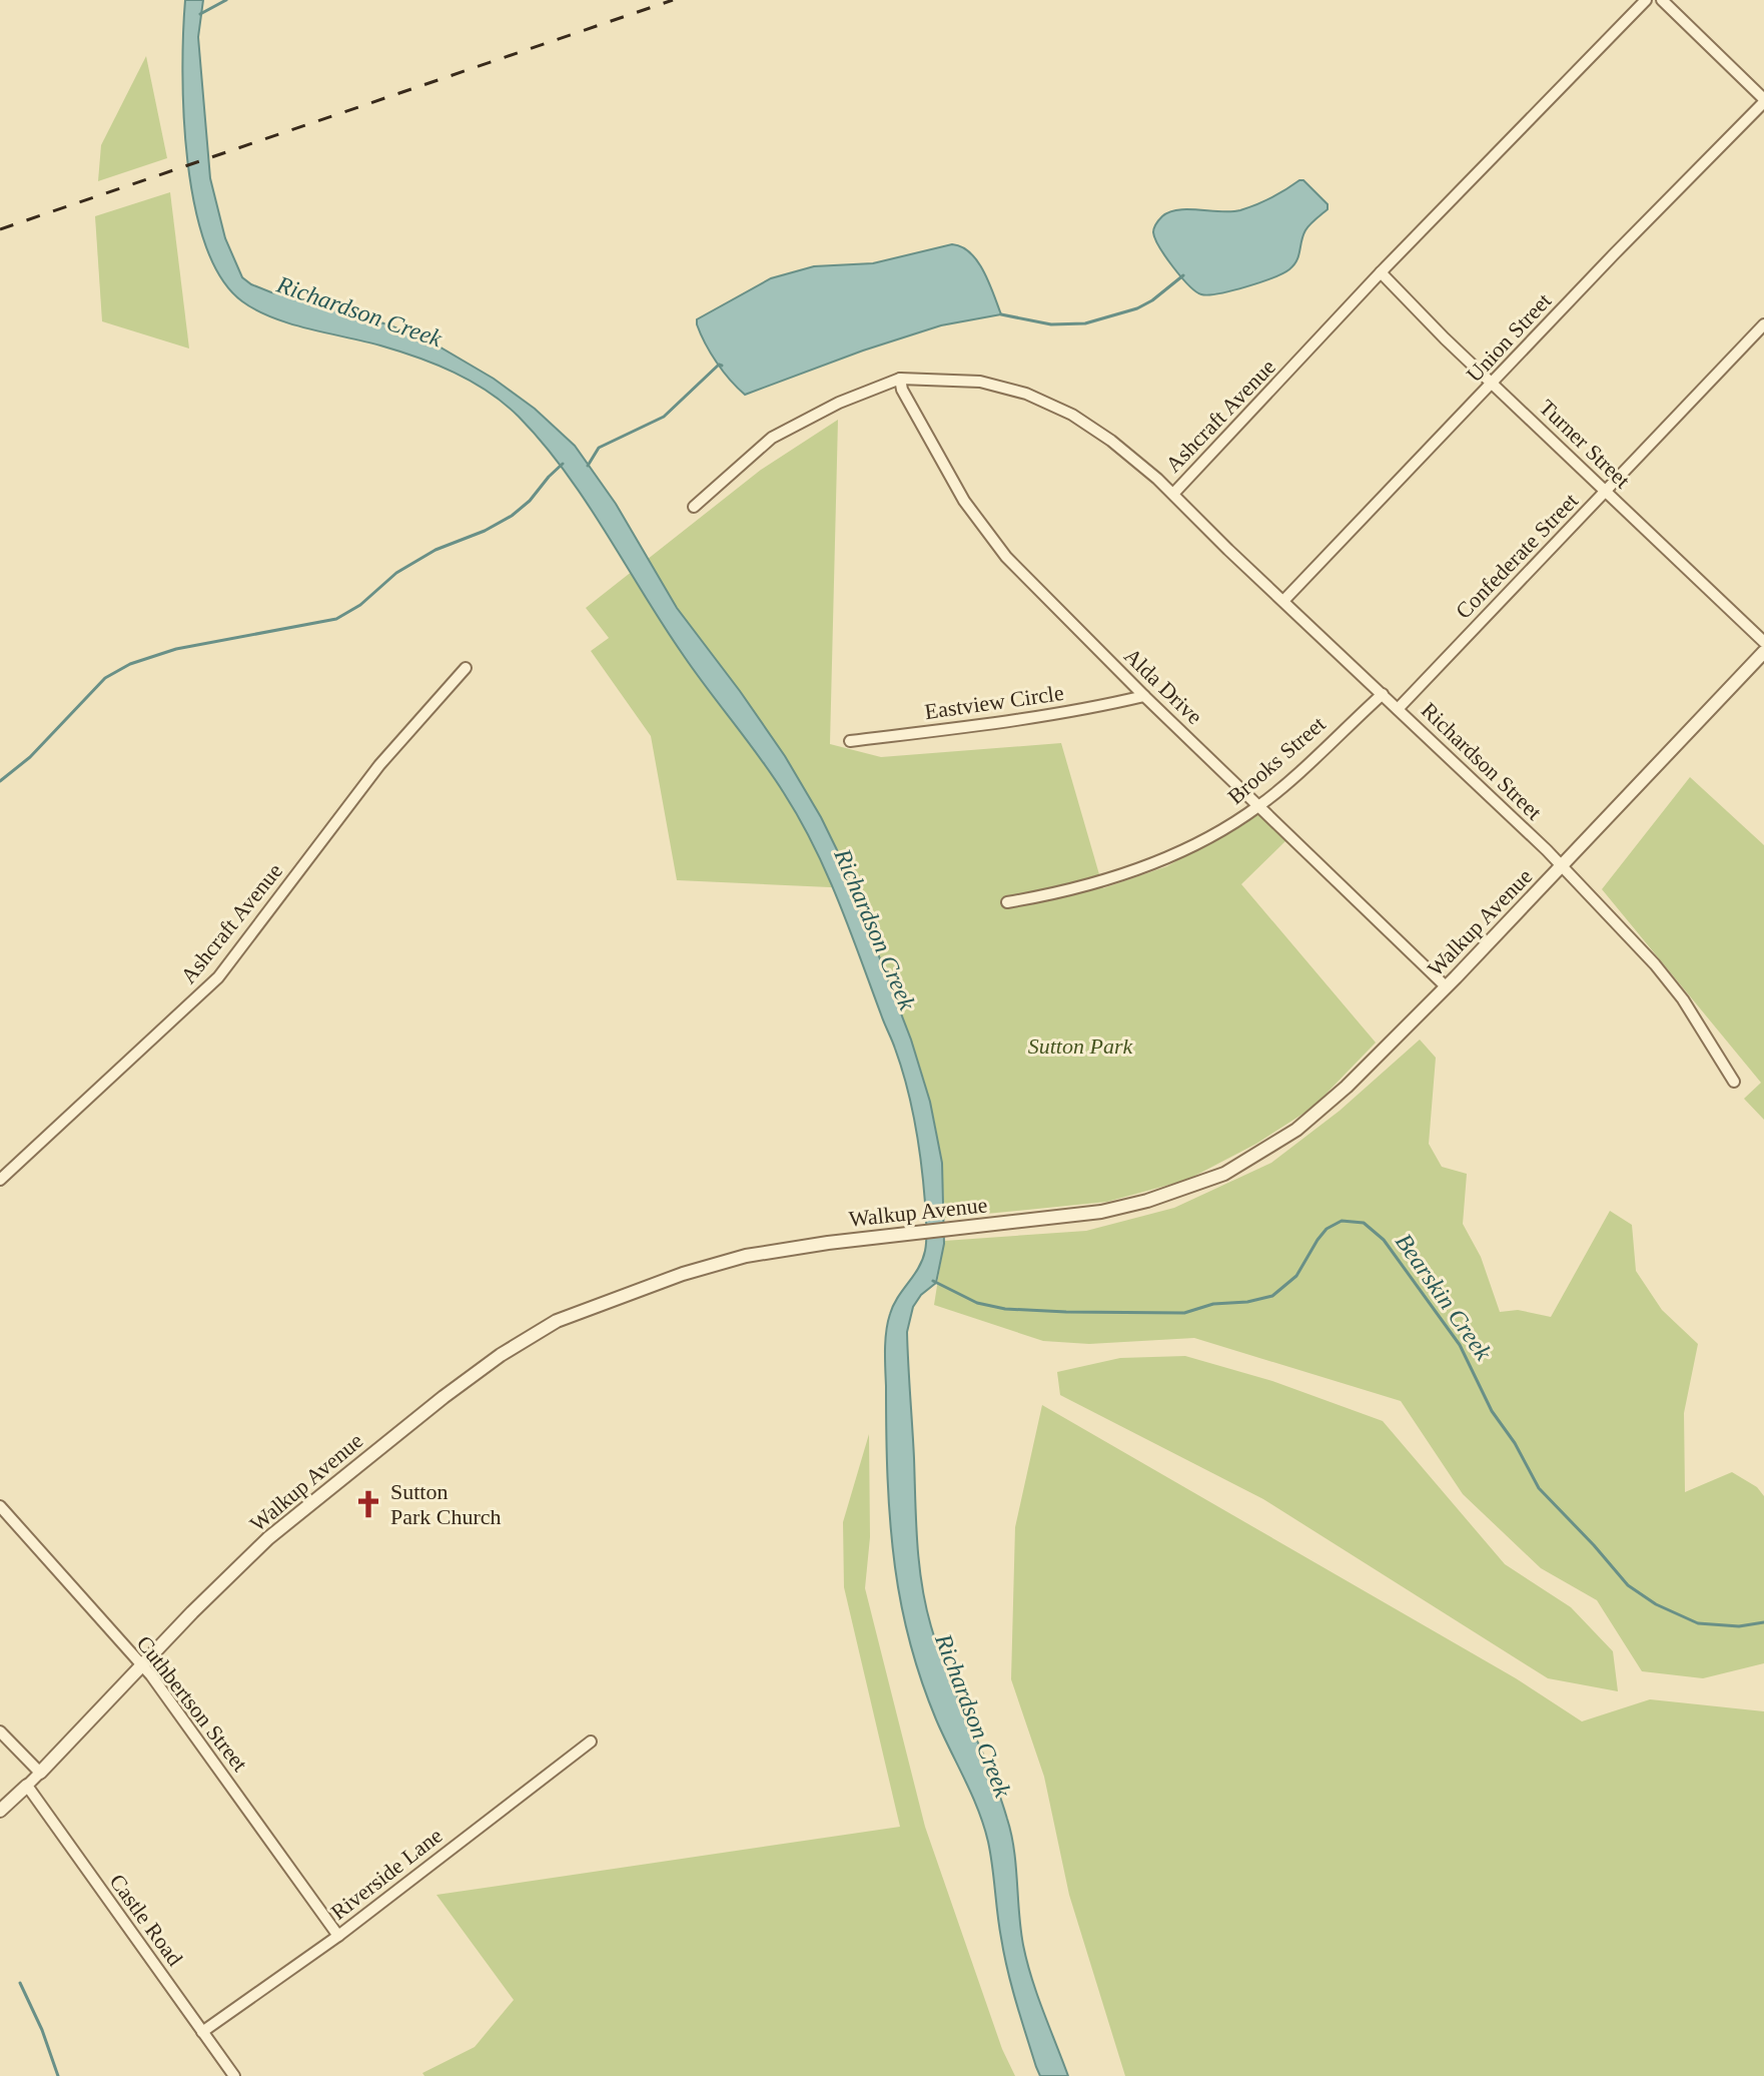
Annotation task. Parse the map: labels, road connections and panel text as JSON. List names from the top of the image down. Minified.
{"streets":{"street":["Union Street","Ashcraft Avenue","Turner Street","Confederate Street","Alda Drive","Eastview Circle","Brooks Street","Richardson Street","Walkup Avenue","Cuthbertson Street","Riverside Lane","Castle Road"]},"crossings":[["Union Street","Turner Street"],["Union Street","Richardson Street"],["Ashcraft Avenue","Turner Street"],["Ashcraft Avenue","Alda Drive"],["Ashcraft Avenue","Richardson Street"],["Turner Street","Confederate Street"],["Confederate Street","Richardson Street"],["Alda Drive","Eastview Circle"],["Alda Drive","Brooks Street"],["Alda Drive","Walkup Avenue"],["Brooks Street","Richardson Street"],["Richardson Street","Walkup Avenue"],["Walkup Avenue","Cuthbertson Street"],["Cuthbertson Street","Riverside Lane"],["Riverside Lane","Castle Road"]],"water":["Richardson Creek","Bearskin Creek"],"parks":["Sutton Park"],"places":{"church":["Sutton Park Church"]}}
